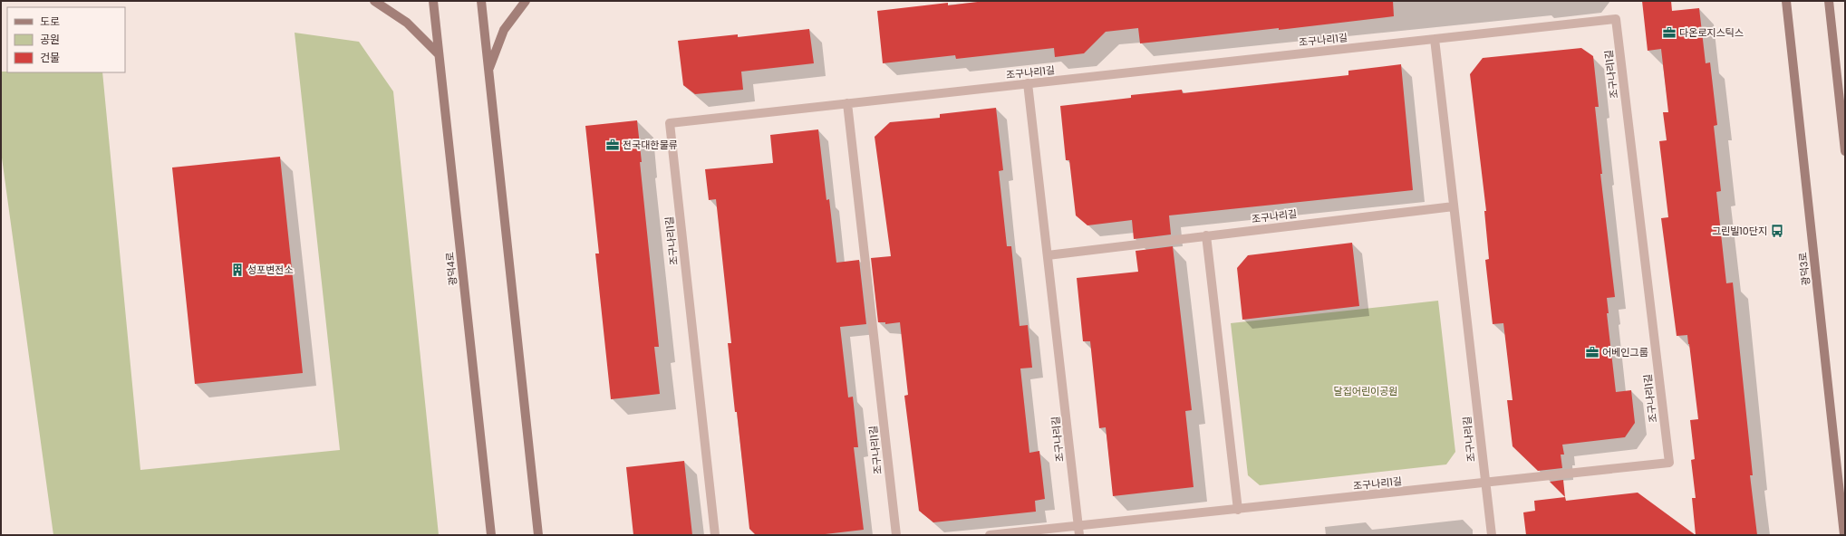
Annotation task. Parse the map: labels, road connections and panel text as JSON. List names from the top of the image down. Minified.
{"streets":{"main road":["광덕4로","광덕3로"],"street":["조구나리1길","조구나리길"]},"crossings":[["조구나리1길","조구나리길"]],"parks":["달집어린이공원"],"places":{"office":["다온로지스틱스","전국대한물류","어베인그룹"],"bus stop":["그린빌10단지"],"building":["성포변전소"]},"legend":["도로","공원","건물"]}
